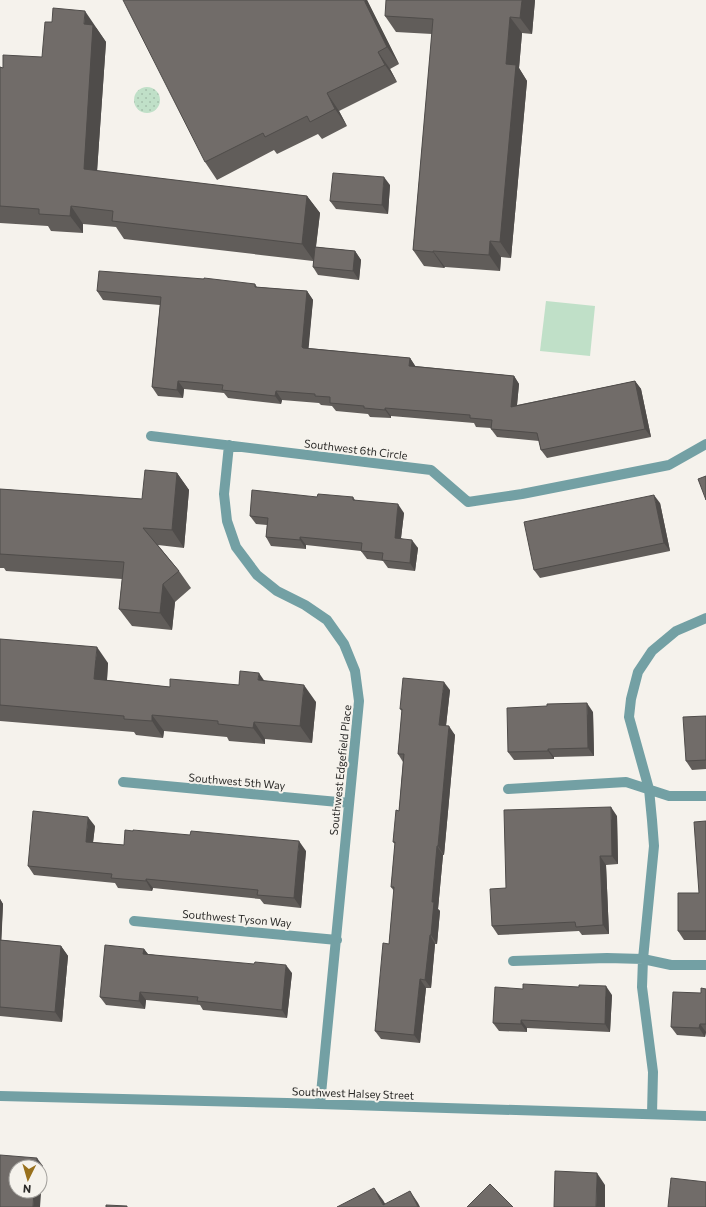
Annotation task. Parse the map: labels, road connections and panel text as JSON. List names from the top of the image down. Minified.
{"streets":{"street":["Southwest 6th Circle","Southwest Edgefield Place","Southwest 5th Way","Southwest Tyson Way","Southwest Halsey Street"]},"crossings":[["Southwest 6th Circle","Southwest Edgefield Place"],["Southwest Edgefield Place","Southwest 5th Way"],["Southwest Edgefield Place","Southwest Tyson Way"],["Southwest Edgefield Place","Southwest Halsey Street"]],"north":"bottom"}
